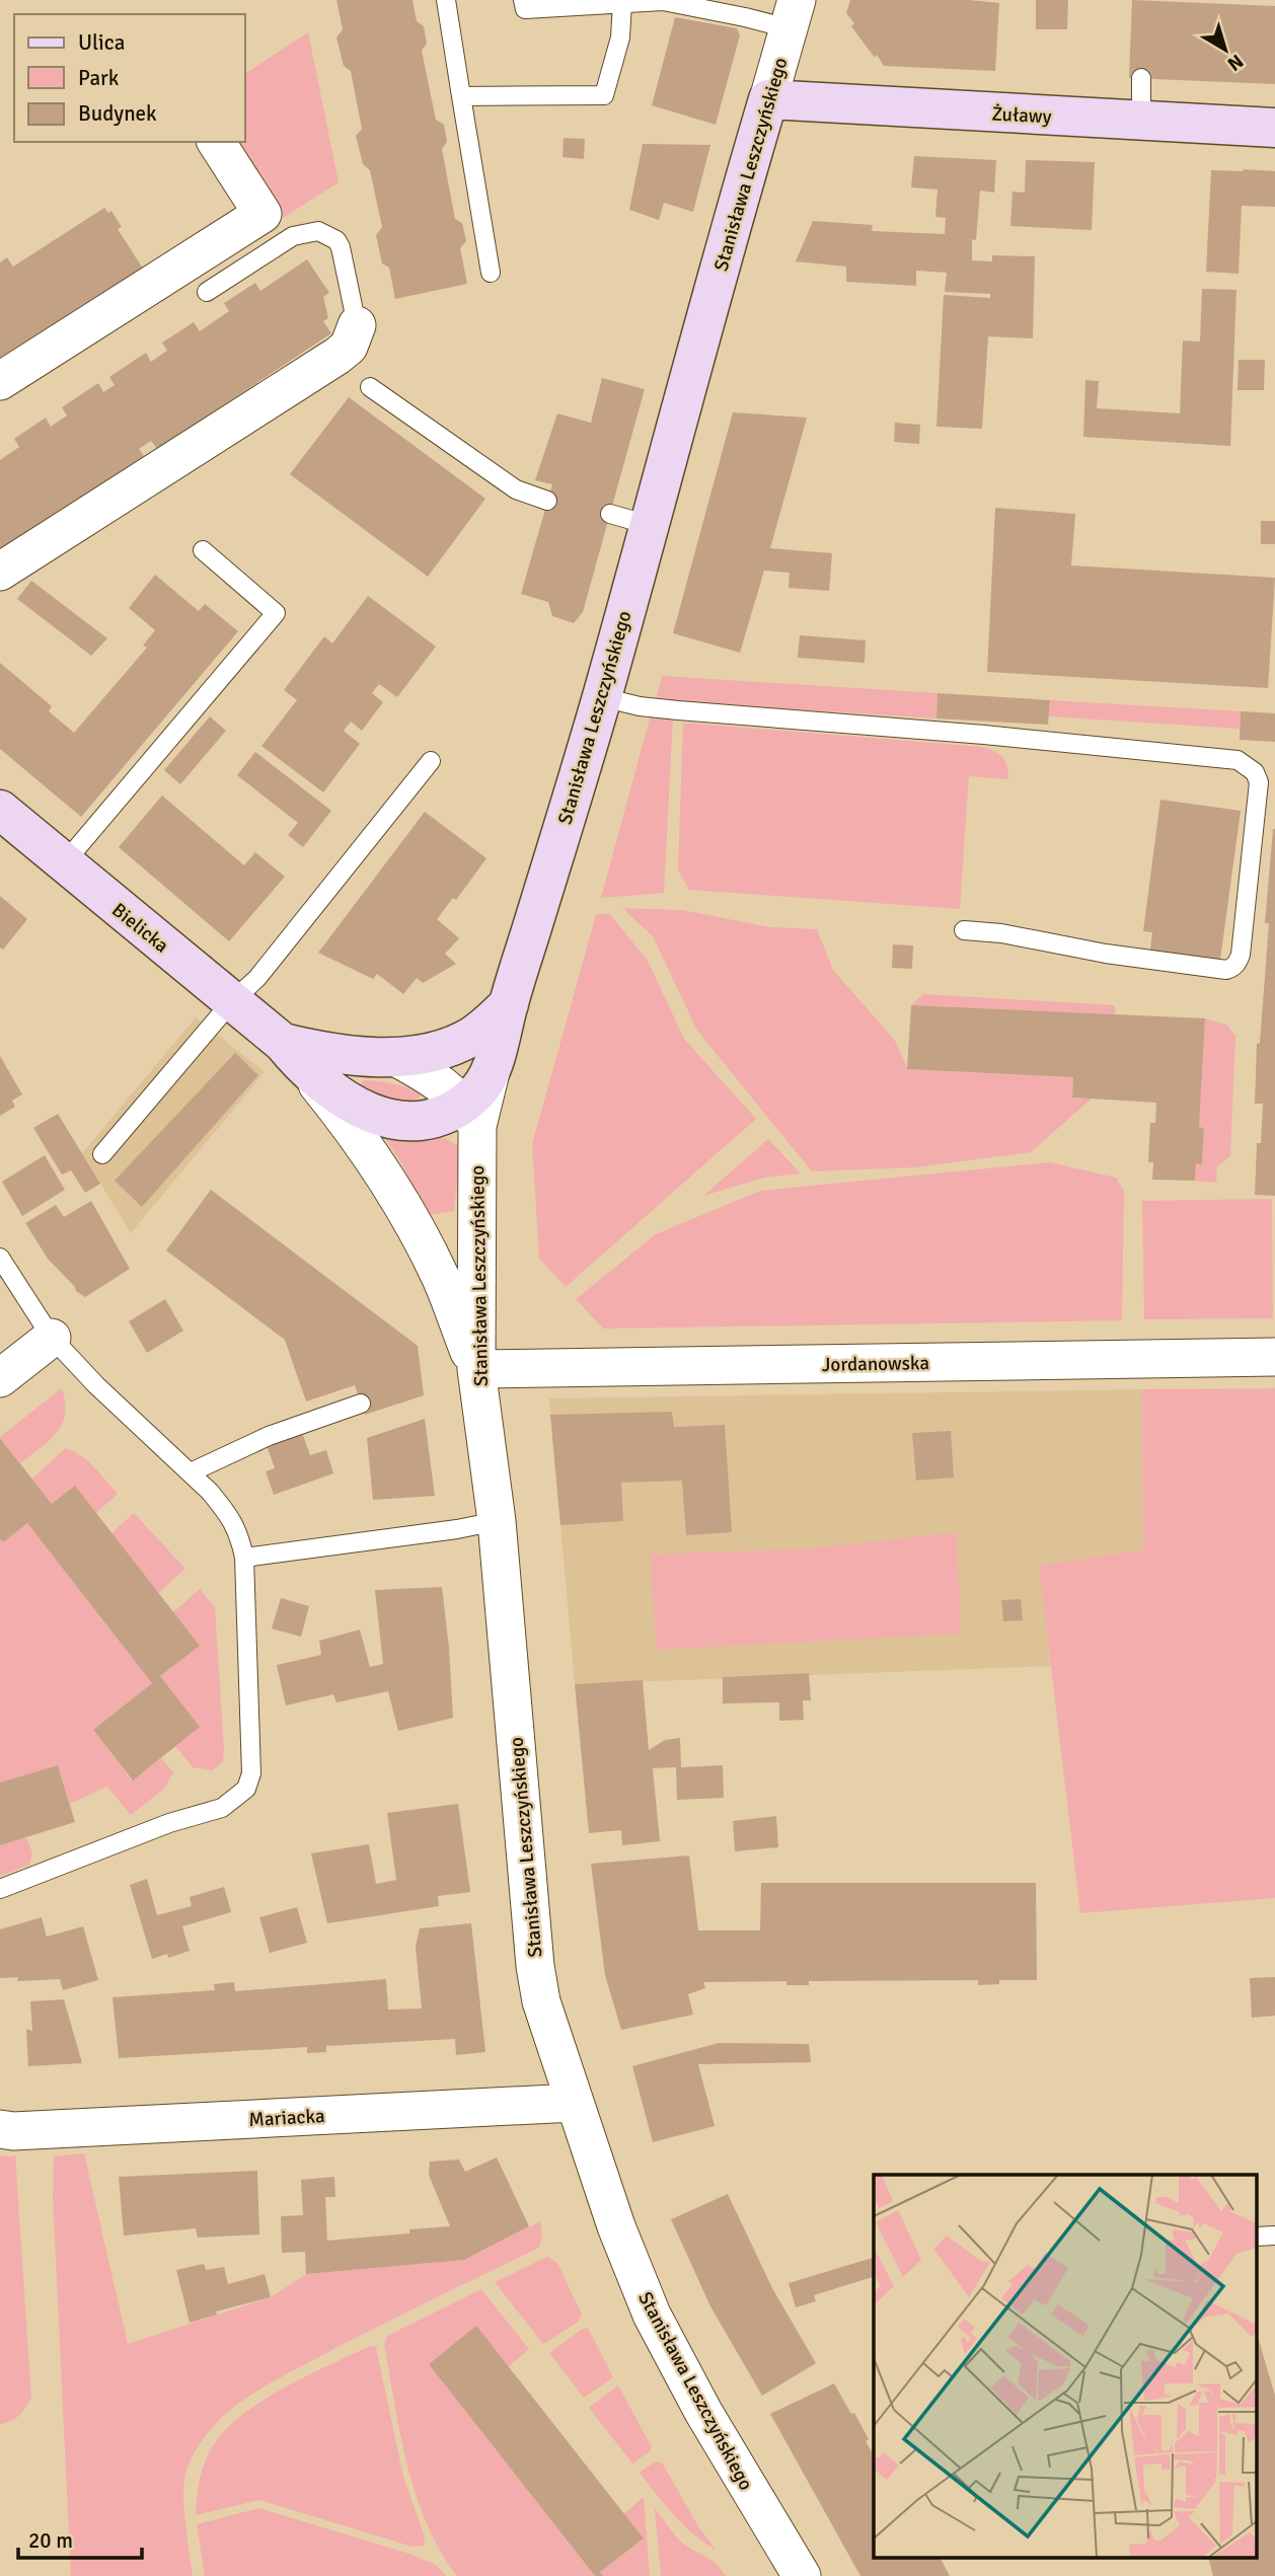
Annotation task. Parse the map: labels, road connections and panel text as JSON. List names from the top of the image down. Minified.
{"streets":{"street":["Żuławy","Stanisława Leszczyńskiego","Bielicka","Jordanowska","Mariacka"]},"crossings":[["Żuławy","Stanisława Leszczyńskiego"],["Stanisława Leszczyńskiego","Bielicka"],["Stanisława Leszczyńskiego","Jordanowska"],["Stanisława Leszczyńskiego","Mariacka"]],"legend":["Ulica","Park","Budynek"],"scale_bar":"20 m","north":"bottom right"}
